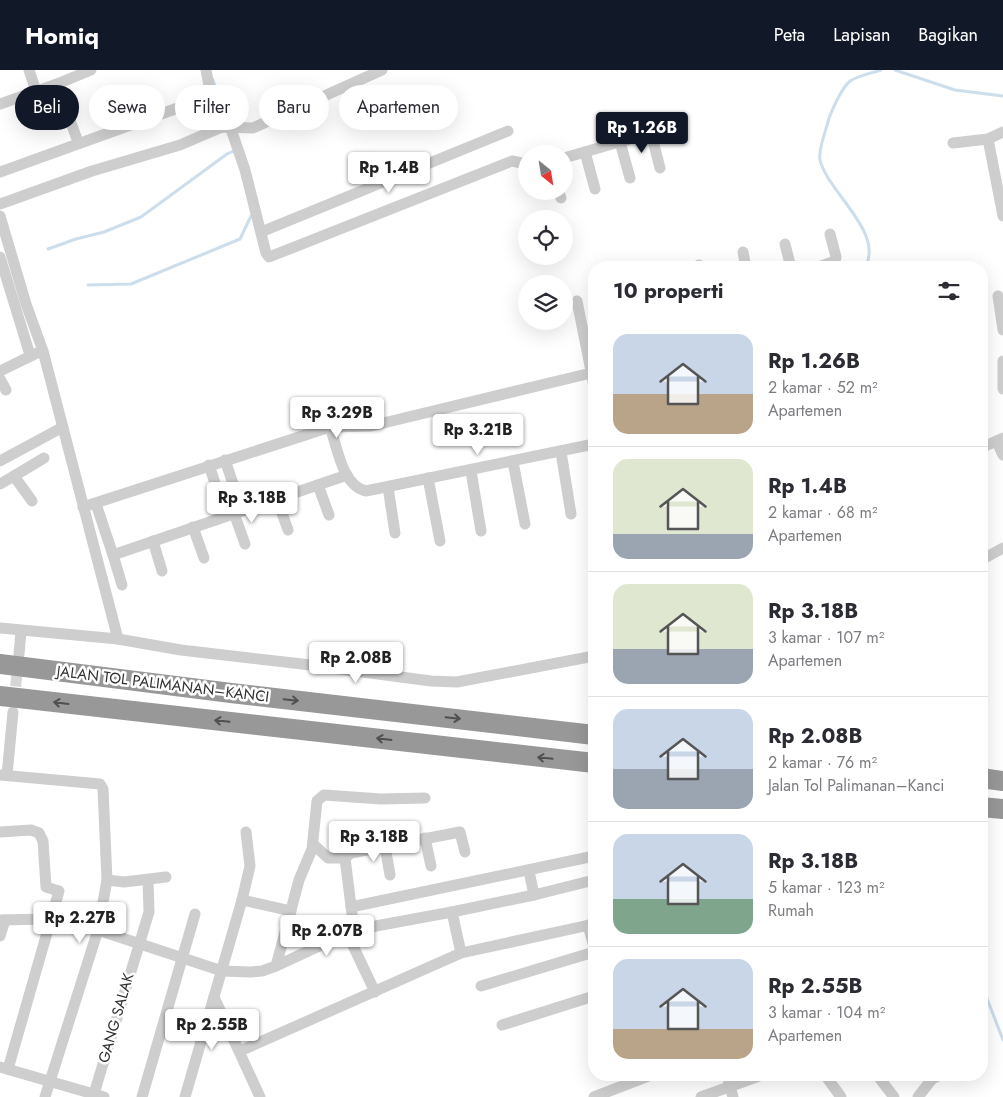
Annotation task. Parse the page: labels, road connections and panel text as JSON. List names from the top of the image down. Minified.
{"streets":{"highway":["JALAN TOL PALIMANAN–KANCI"],"street":["GANG SALAK"]},"north":"bottom right","page":{"header":"Homiq","nav":["Peta","Lapisan","Bagikan"],"chip":["Beli","Sewa","Filter","Baru","Apartemen"],"price":["Rp 1.26B","Rp 1.4B","Rp 3.29B","Rp 3.21B","Rp 3.18B","Rp 2.08B","Rp 3.18B","Rp 2.27B","Rp 2.07B","Rp 2.55B"],"heading":"10 properti","list":[{"name":"Rp 1.26B","note":"2 kamar · 52 m² · Apartemen"},{"name":"Rp 1.4B","note":"2 kamar · 68 m² · Apartemen"},{"name":"Rp 3.18B","note":"3 kamar · 107 m² · Apartemen"},{"name":"Rp 2.08B","note":"2 kamar · 76 m² · Jalan Tol Palimanan–Kanci"},{"name":"Rp 3.18B","note":"5 kamar · 123 m² · Rumah"},{"name":"Rp 2.55B","note":"3 kamar · 104 m² · Apartemen"}]}}
